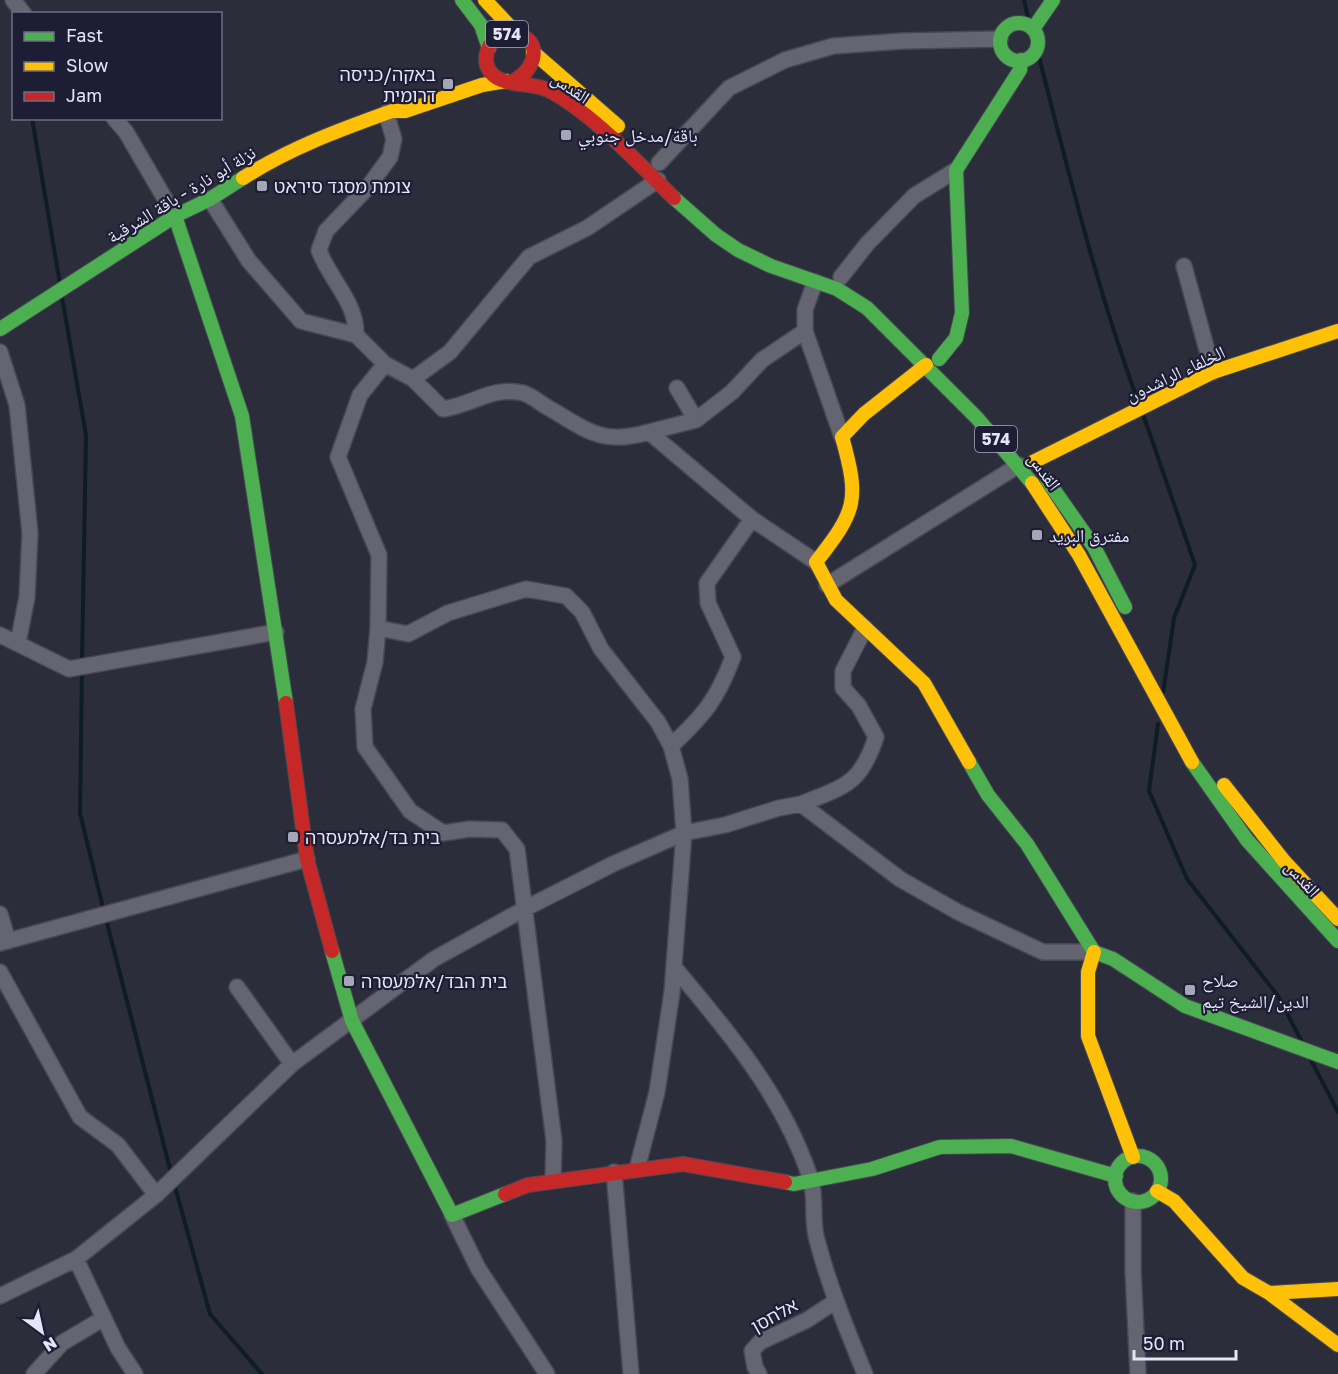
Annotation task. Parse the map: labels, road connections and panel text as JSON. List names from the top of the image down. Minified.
{"streets":{"street":["574","القدس","نزلة أبو نارة - باقة الشرقية","الخلفاء الراشدون","אלחסן"]},"crossings":[["574","القدس"],["574","نزلة أبو نارة - باقة الشرقية"],["القدس","نزلة أبو نارة - باقة الشرقية"],["القدس","الخلفاء الراشدون"]],"places":{"transit":["באקה/כניסה דרומית","باقة/مدخل جنوبي","צומת מסגד סיראט","مفترق البريد","בית בד/אלמעסרה","בית הבד/אלמעסרה","صلاح الدين/الشيخ تيم"]},"legend":["Fast","Slow","Jam"],"scale_bar":"50 m","north":"bottom right"}
